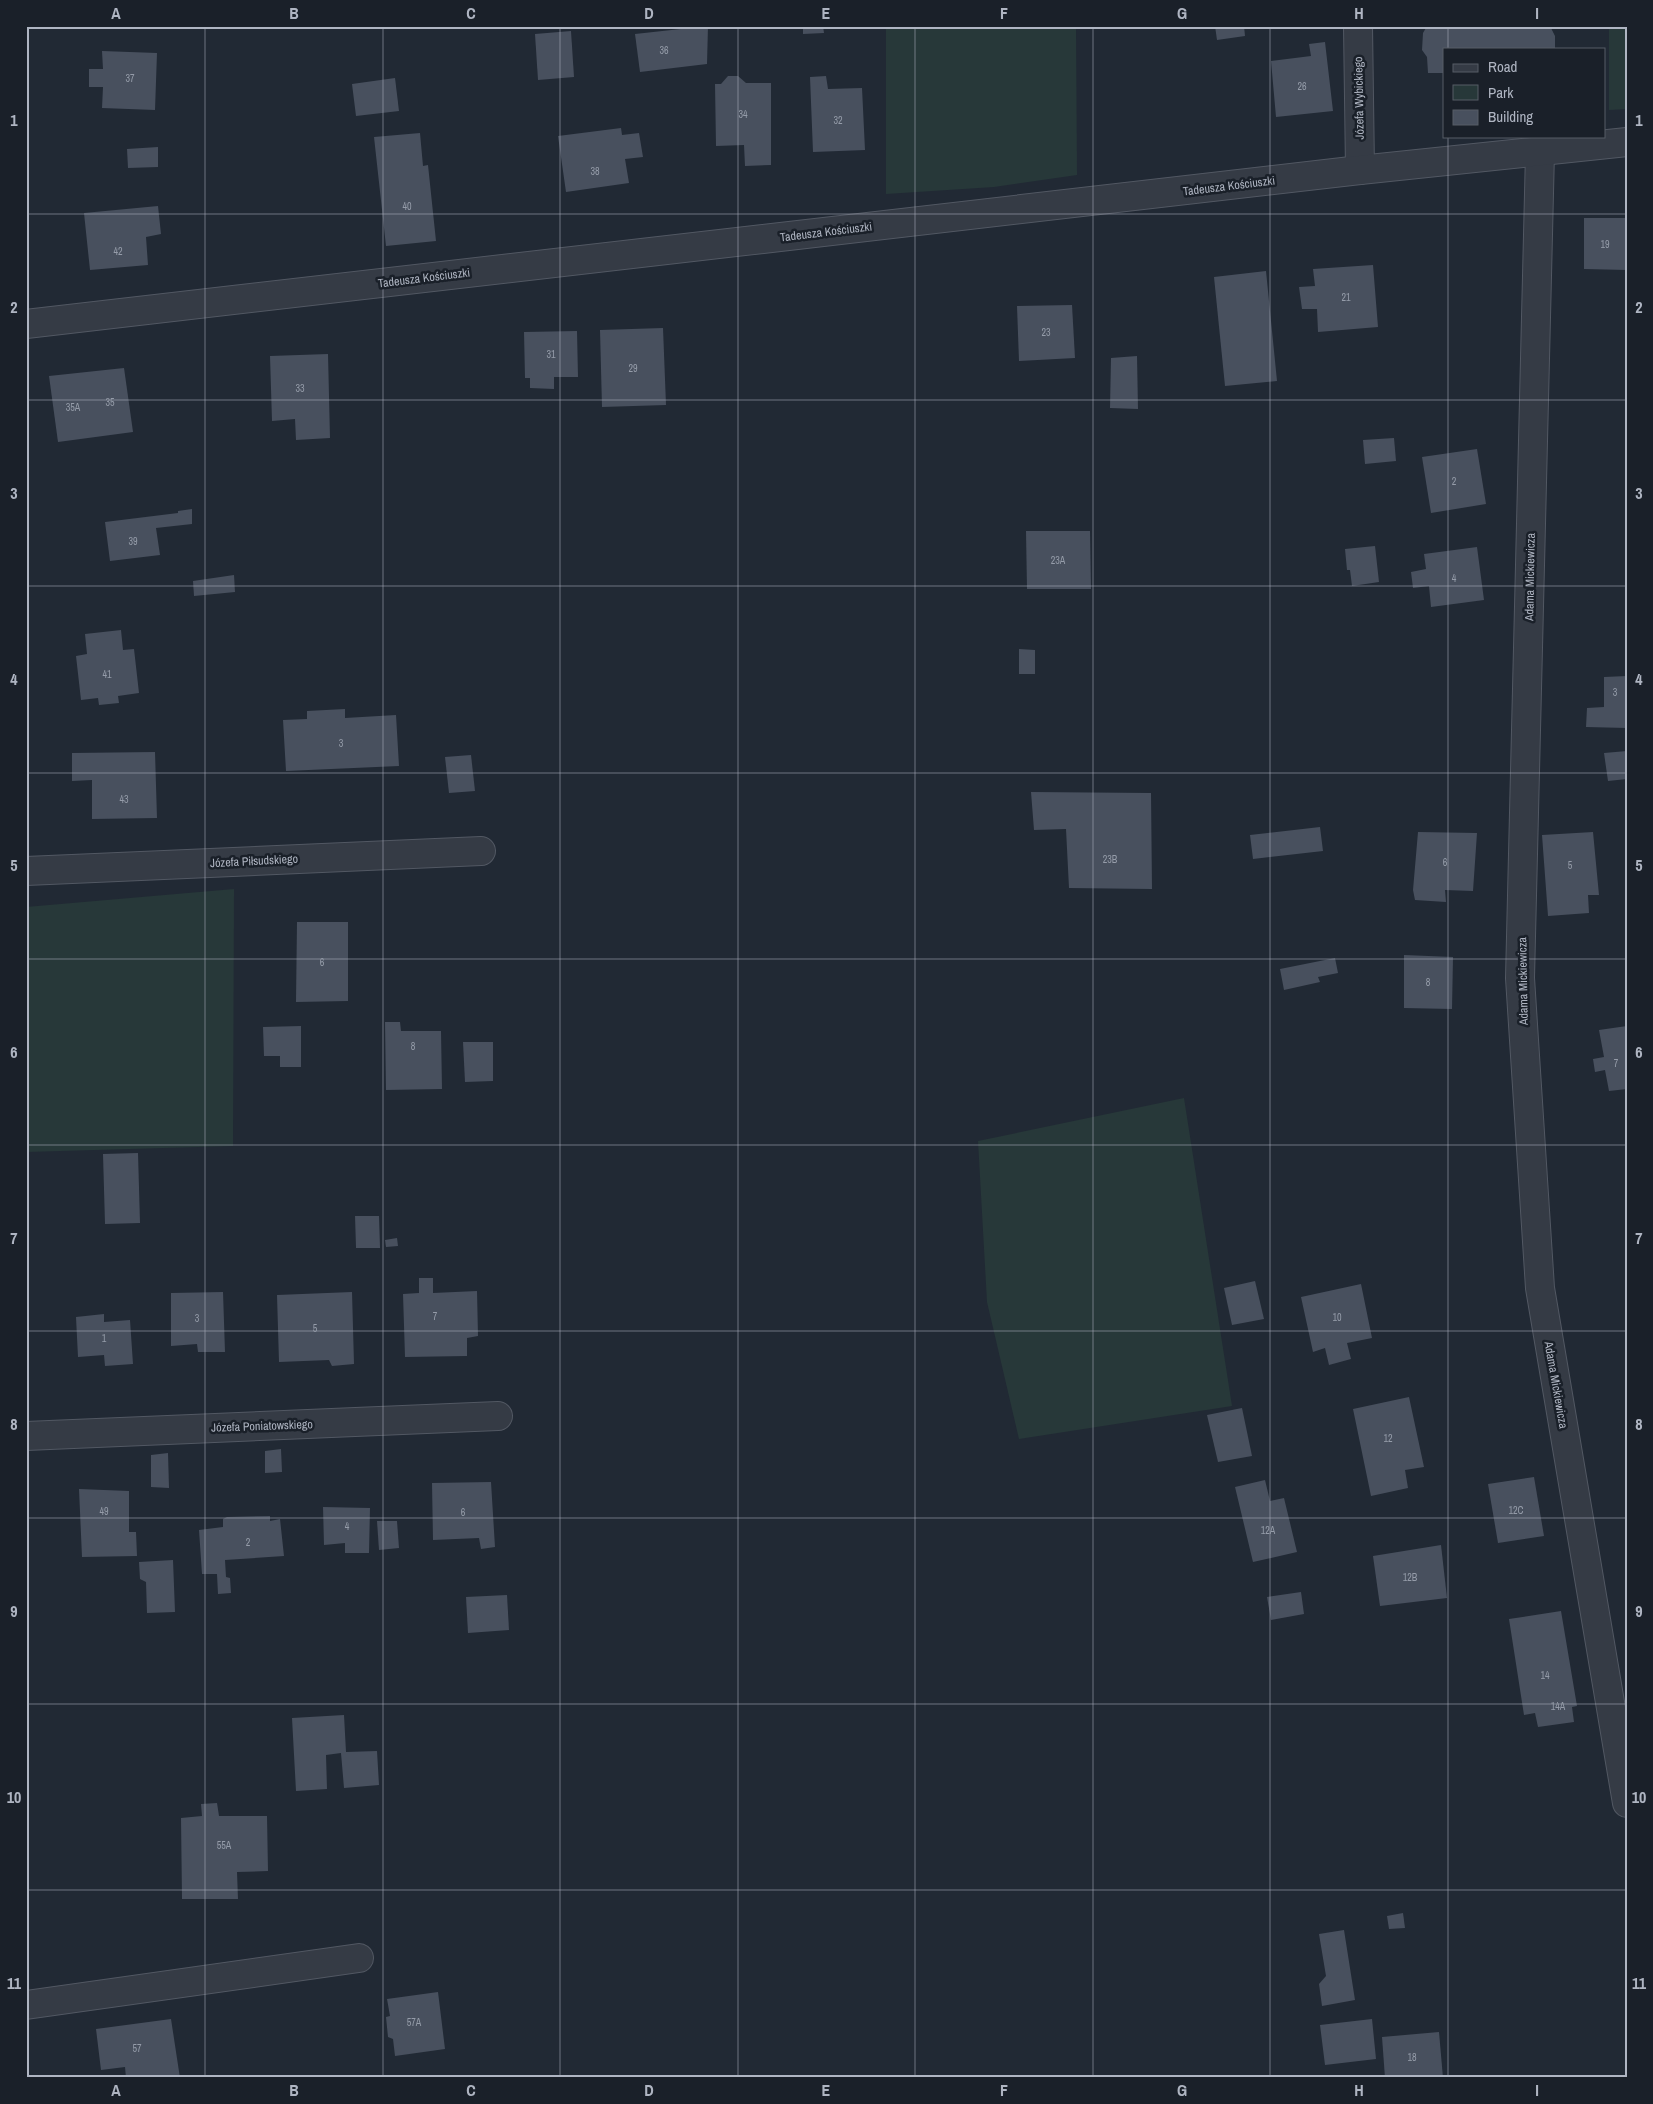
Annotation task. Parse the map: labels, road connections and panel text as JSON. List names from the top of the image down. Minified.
{"streets":{"street":["Józefa Wybickiego","Tadeusza Kościuszki","Adama Mickiewicza","Józefa Piłsudskiego","Józefa Poniatowskiego"]},"crossings":[["Józefa Wybickiego","Tadeusza Kościuszki"],["Tadeusza Kościuszki","Adama Mickiewicza"]],"house_numbers":["36","37","26","34","32","38","40","19","42","21","23","31","29","33","35","35A","2","39","23A","4","41","3","3","43","23B","6","5","6","8","8","7","7","10","3","5","1","12","12C","49","6","4","12A","2","12B","14","14A","55A","57A","57","18"],"legend":["Road","Park","Building"],"grid":{"columns":["A","B","C","D","E","F","G","H","I"],"rows":["1","2","3","4","5","6","7","8","9","10","11"]}}
